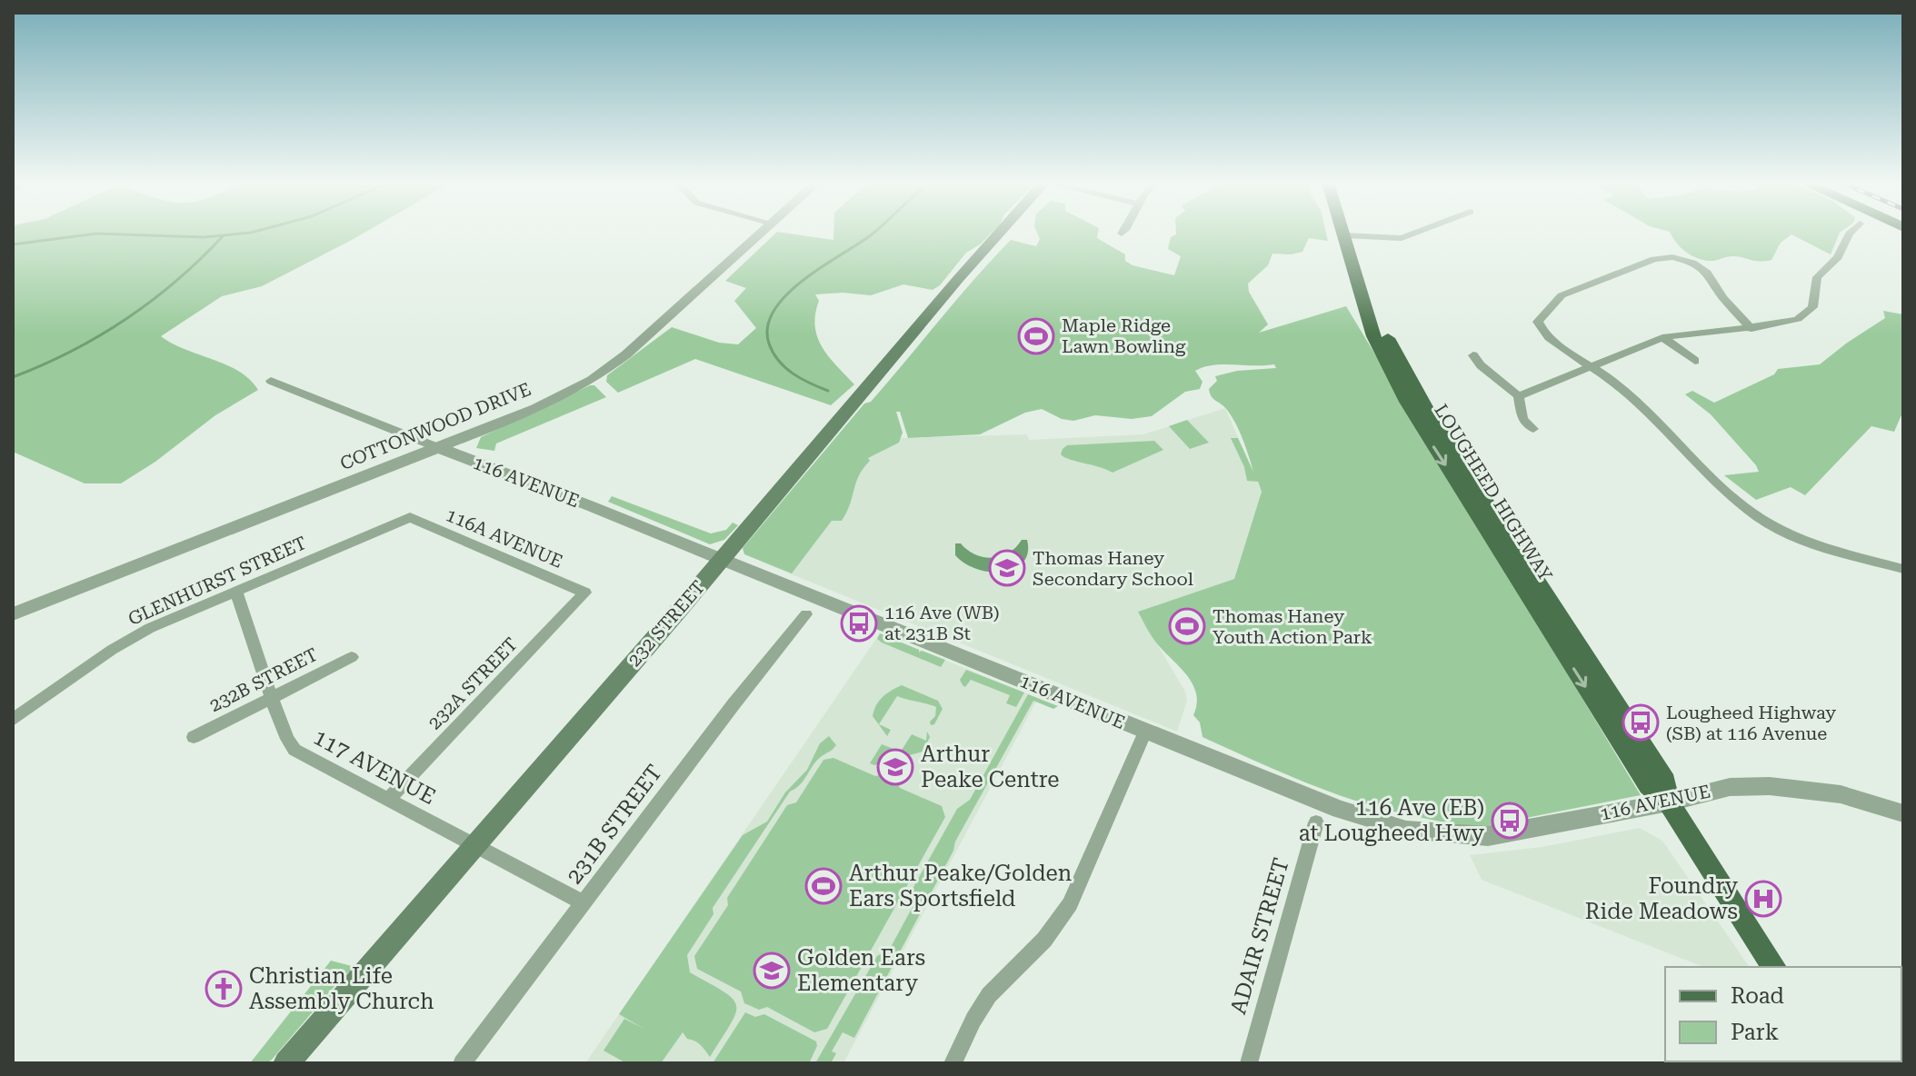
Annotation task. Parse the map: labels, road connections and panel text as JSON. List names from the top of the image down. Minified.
{"streets":{"main road":["LOUGHEED HIGHWAY","232 STREET"],"street":["COTTONWOOD DRIVE","116 AVENUE","116A AVENUE","GLENHURST STREET","232B STREET","232A STREET","117 AVENUE","231B STREET","ADAIR STREET"]},"crossings":[["COTTONWOOD DRIVE","116 AVENUE"],["116 AVENUE","LOUGHEED HIGHWAY"],["116 AVENUE","232 STREET"],["116A AVENUE","GLENHURST STREET"],["116A AVENUE","232A STREET"],["GLENHURST STREET","117 AVENUE"],["232 STREET","117 AVENUE"],["232B STREET","117 AVENUE"],["232A STREET","117 AVENUE"],["117 AVENUE","231B STREET"]],"places":{"sports":["Maple Ridge Lawn Bowling","Thomas Haney Youth Action Park","Arthur Peake/Golden Ears Sportsfield"],"school or university":["Thomas Haney Secondary School","Arthur Peake Centre","Golden Ears Elementary"],"bus stop":["116 Ave (WB) at 231B St","Lougheed Highway (SB) at 116 Avenue","116 Ave (EB) at Lougheed Hwy"],"hospital":["Foundry Ride Meadows"],"church":["Christian Life Assembly Church"]},"legend":["Road","Park"]}
